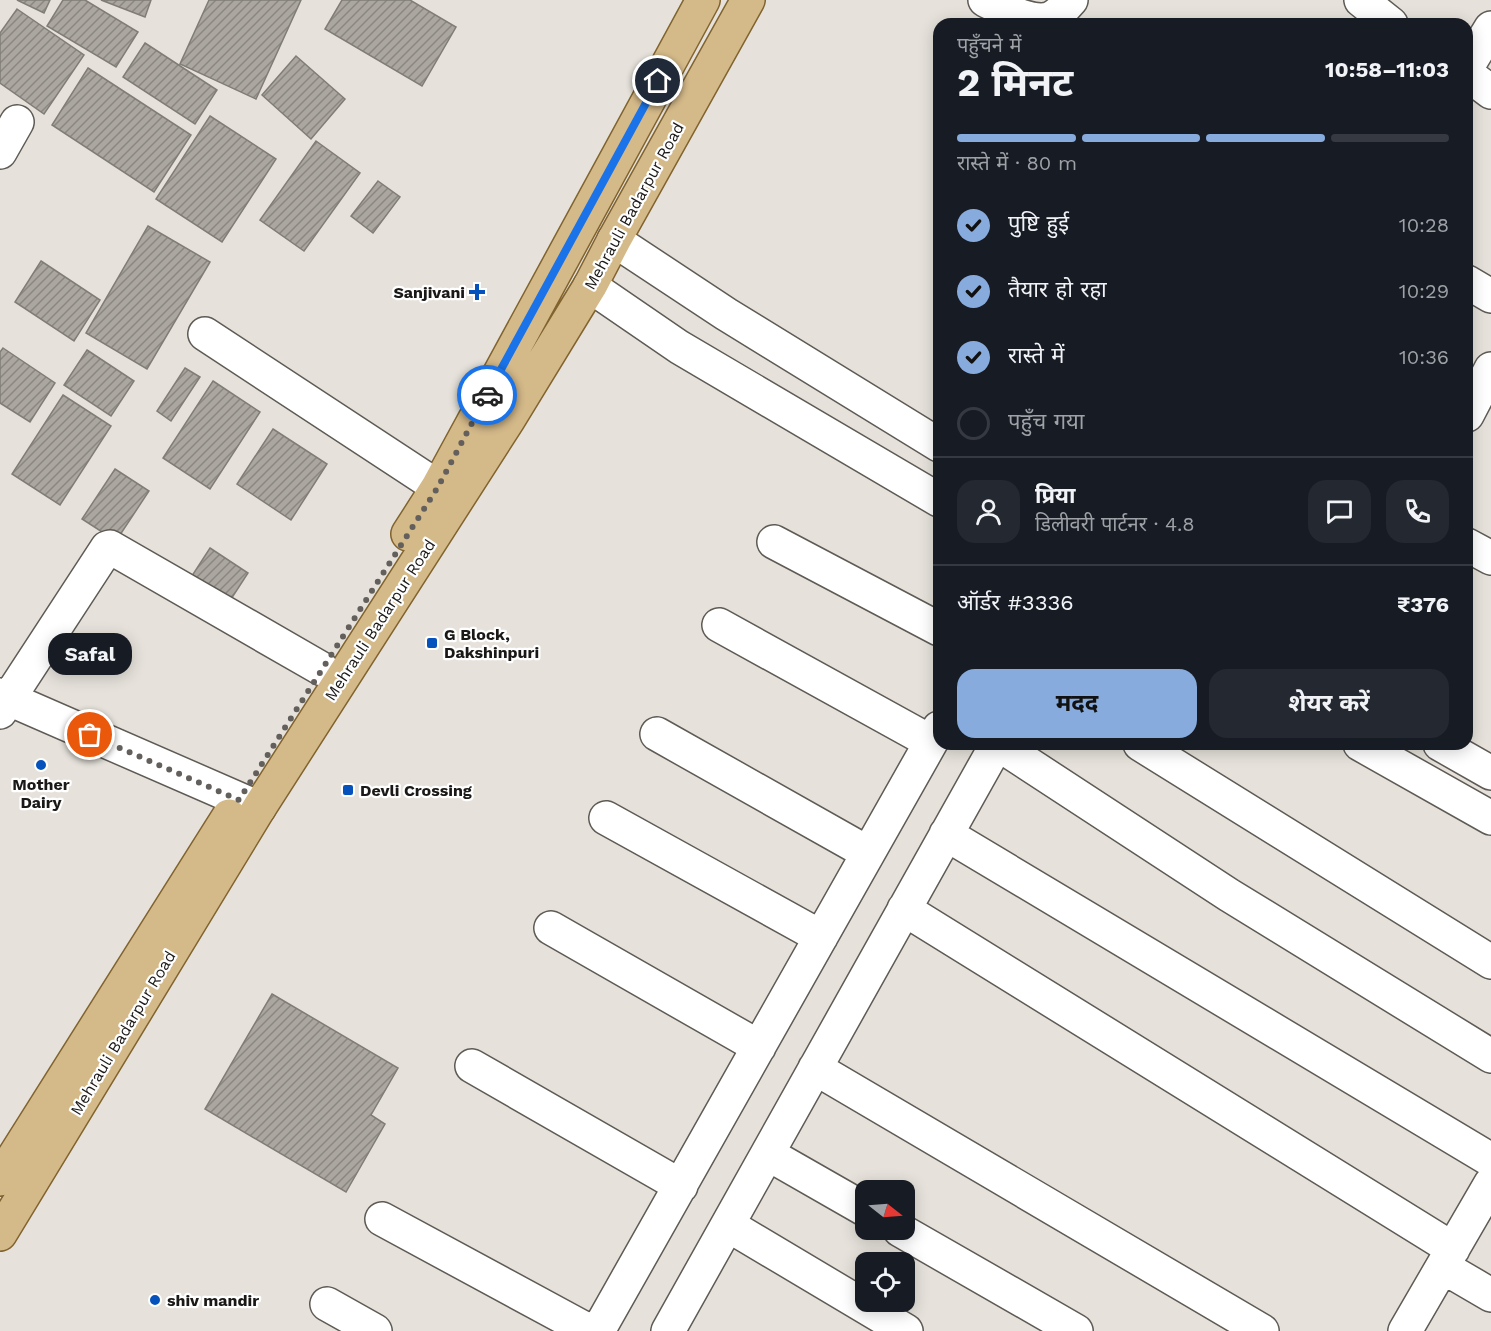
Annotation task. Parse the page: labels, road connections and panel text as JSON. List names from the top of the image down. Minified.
{"streets":{"main road":["Mehrauli Badarpur Road"]},"places":{"health":["Sanjivani"],"transit":["G Block, Dakshinpuri","Devli Crossing"],"other":["Safal","Mother Dairy","shiv mandir"]},"north":"right","page":{"heading":["2 मिनट","पहुँचने में","10:58–11:03"],"panel":["प्रिया","डिलीवरी पार्टनर · 4.8","ऑर्डर #3336","₹376"],"bar":"रास्ते में · 80 m","list":[["पुष्टि हुई","10:28"],["तैयार हो रहा","10:29"],["रास्ते में","10:36"],"पहुँच गया"],"bubble":"Safal","buttons":["मदद","शेयर करें"]}}
